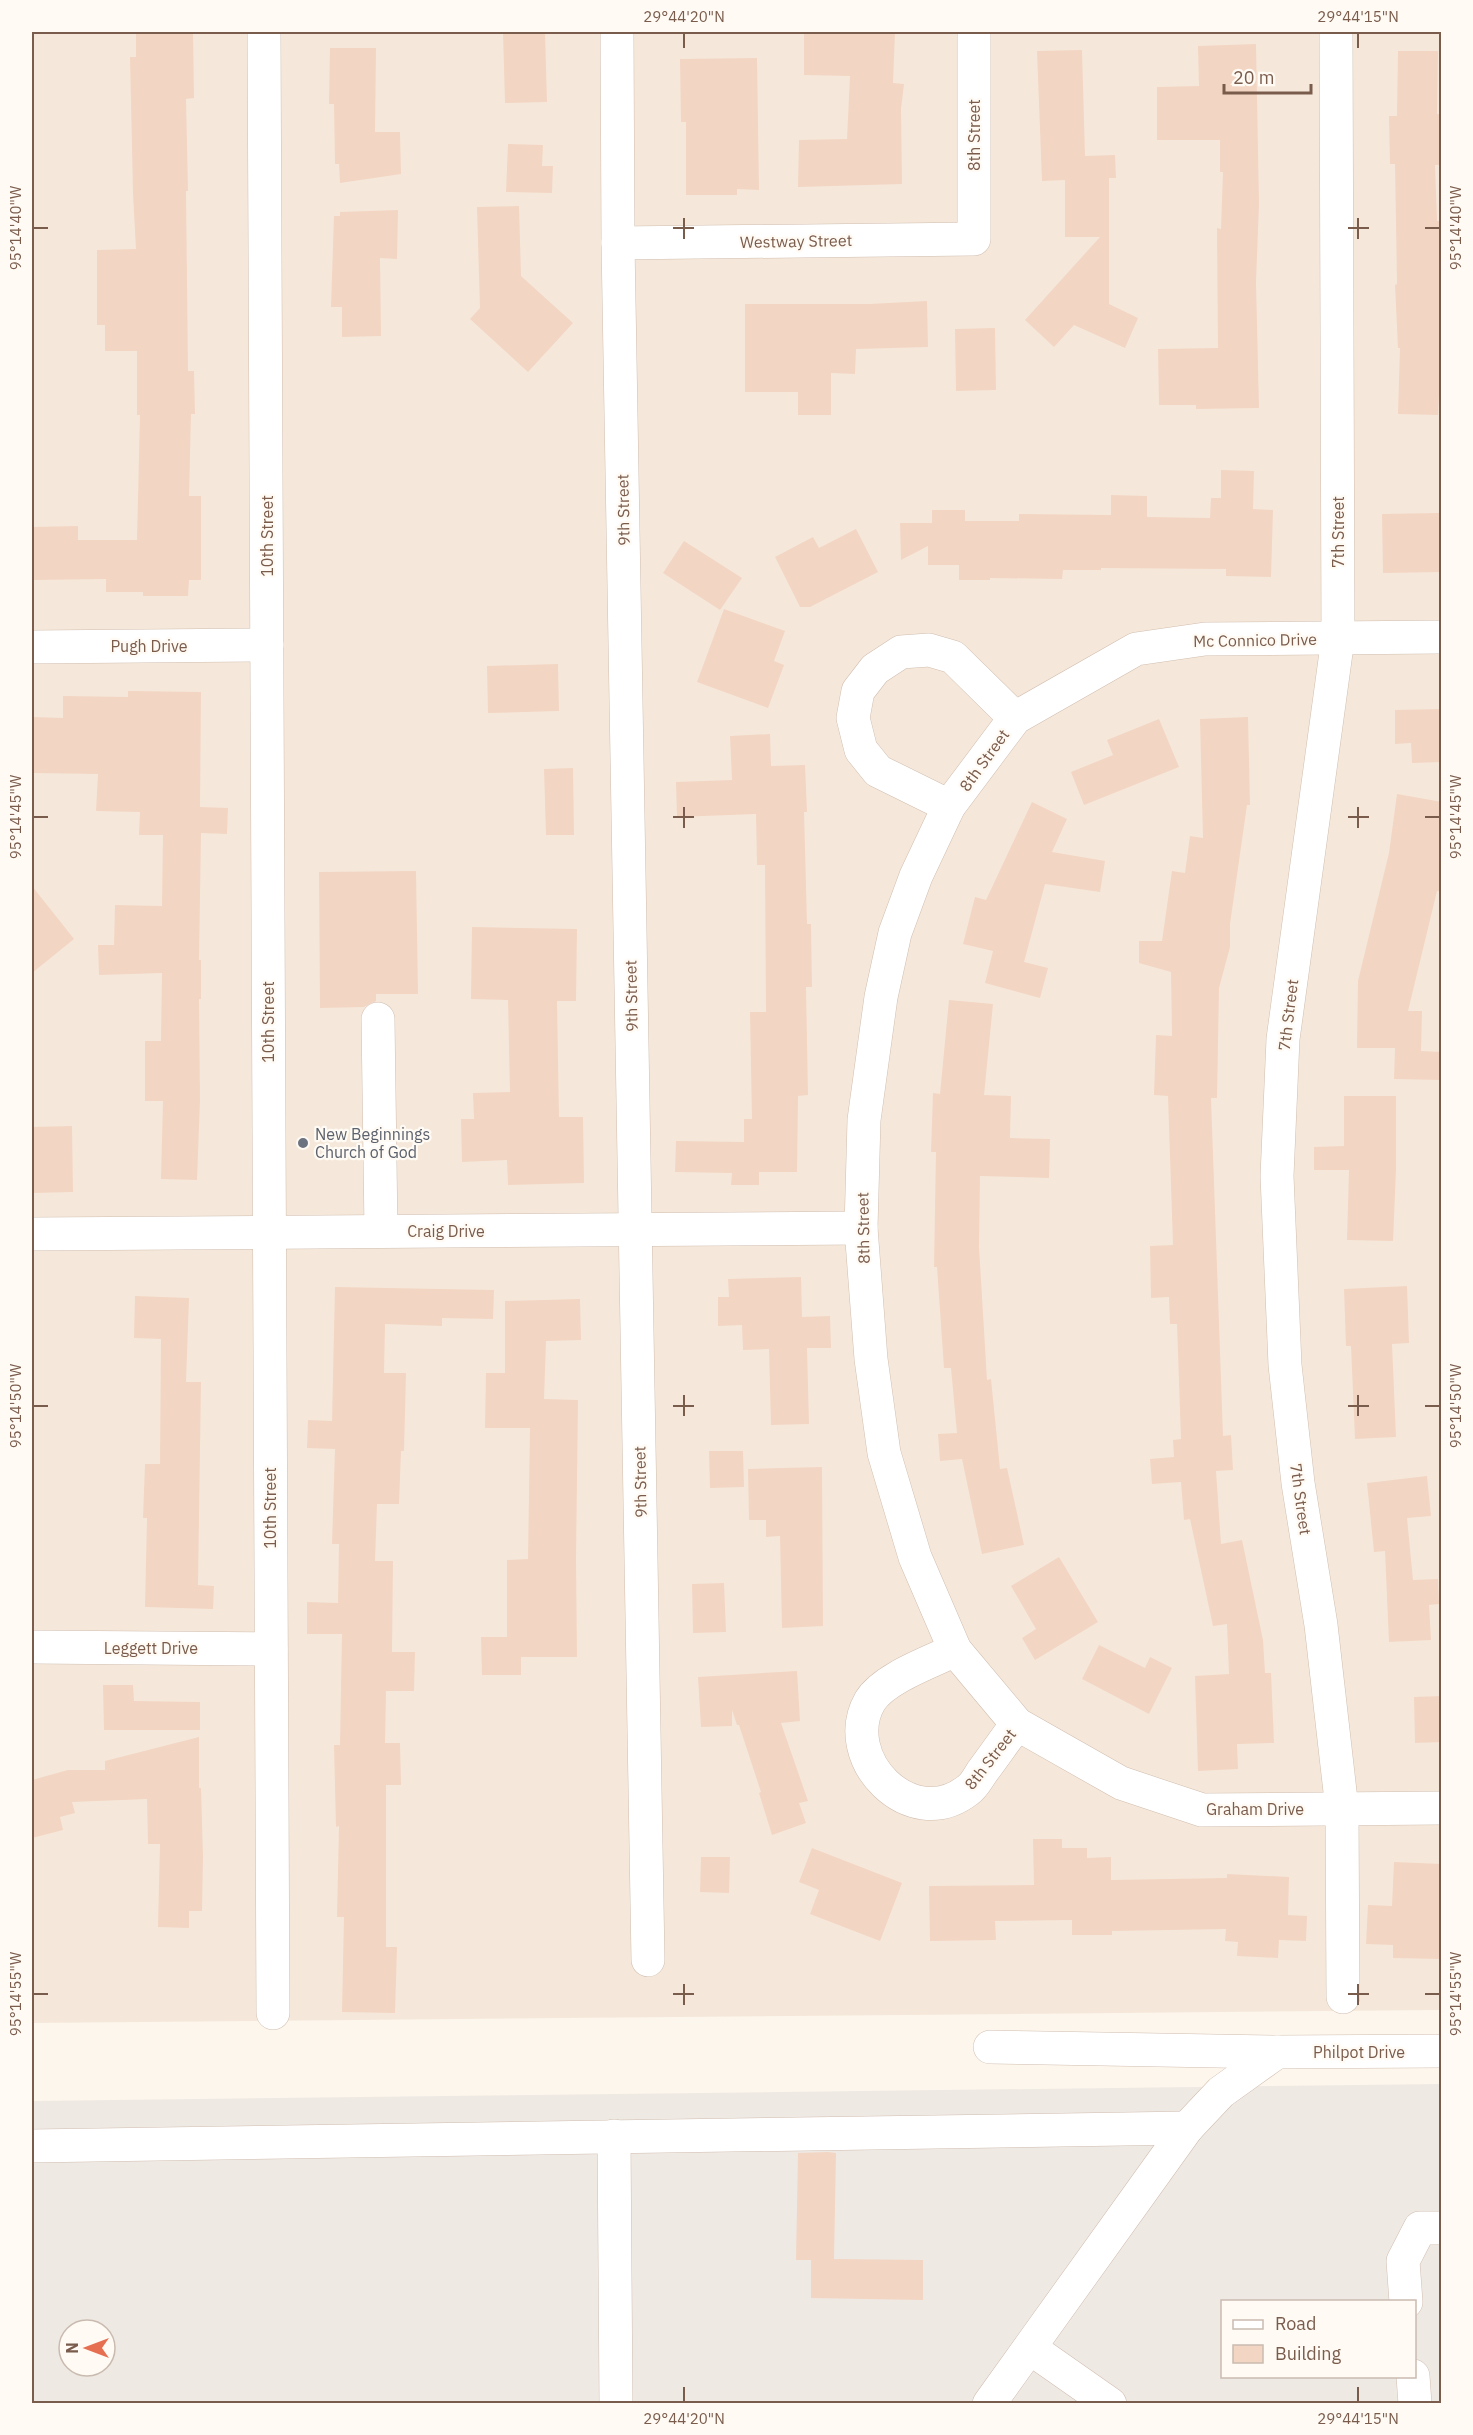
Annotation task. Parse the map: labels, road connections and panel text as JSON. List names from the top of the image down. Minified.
{"streets":{"street":["8th Street","Westway Street","9th Street","7th Street","10th Street","Mc Connico Drive","Pugh Drive","Craig Drive","Leggett Drive","Graham Drive","Philpot Drive"]},"crossings":[["8th Street","Westway Street"],["8th Street","Mc Connico Drive"],["8th Street","Craig Drive"],["8th Street","Graham Drive"],["Westway Street","9th Street"],["9th Street","Craig Drive"],["7th Street","Mc Connico Drive"],["7th Street","Graham Drive"],["10th Street","Pugh Drive"],["10th Street","Craig Drive"],["10th Street","Leggett Drive"]],"places":["New Beginnings Church of God"],"legend":["Road","Building"],"scale_bar":"20 m","north":"left","coordinates":["29°44'20\"N","29°44'15\"N","95°14'40\"W","95°14'45\"W","95°14'50\"W","95°14'55\"W"]}
